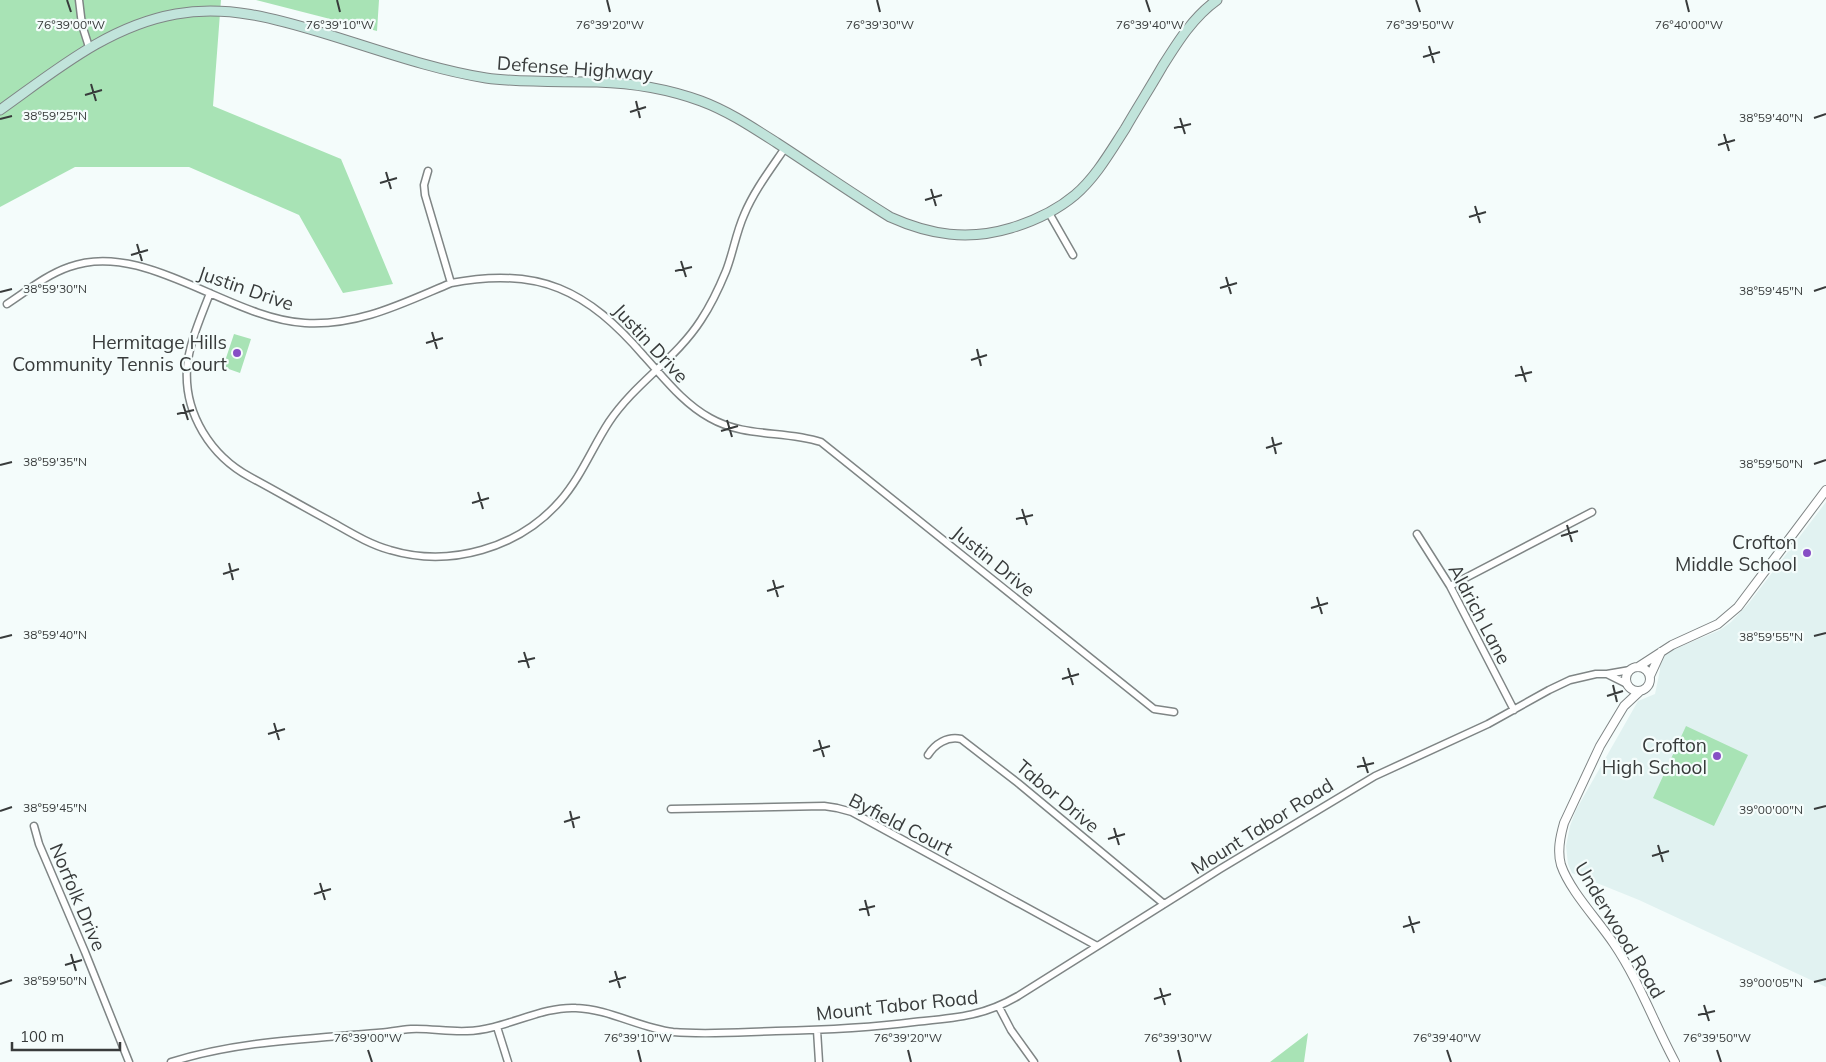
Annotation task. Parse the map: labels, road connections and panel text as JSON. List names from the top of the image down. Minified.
{"streets":{"main road":["Defense Highway"],"street":["Justin Drive","Aldrich Lane","Tabor Drive","Byfield Court","Mount Tabor Road","Norfolk Drive","Underwood Road"]},"crossings":[["Aldrich Lane","Mount Tabor Road"],["Tabor Drive","Mount Tabor Road"],["Byfield Court","Mount Tabor Road"],["Mount Tabor Road","Underwood Road"]],"places":["Hermitage Hills Community Tennis Court","Crofton Middle School","Crofton High School"],"scale_bar":"100 m","coordinates":["76°39'00\"W","76°39'10\"W","76°39'20\"W","76°39'30\"W","76°39'40\"W","76°39'50\"W","76°40'00\"W","38°59'25\"N","38°59'40\"N","38°59'30\"N","38°59'45\"N","38°59'35\"N","38°59'50\"N","38°59'55\"N","39°00'00\"N","39°00'05\"N"]}
